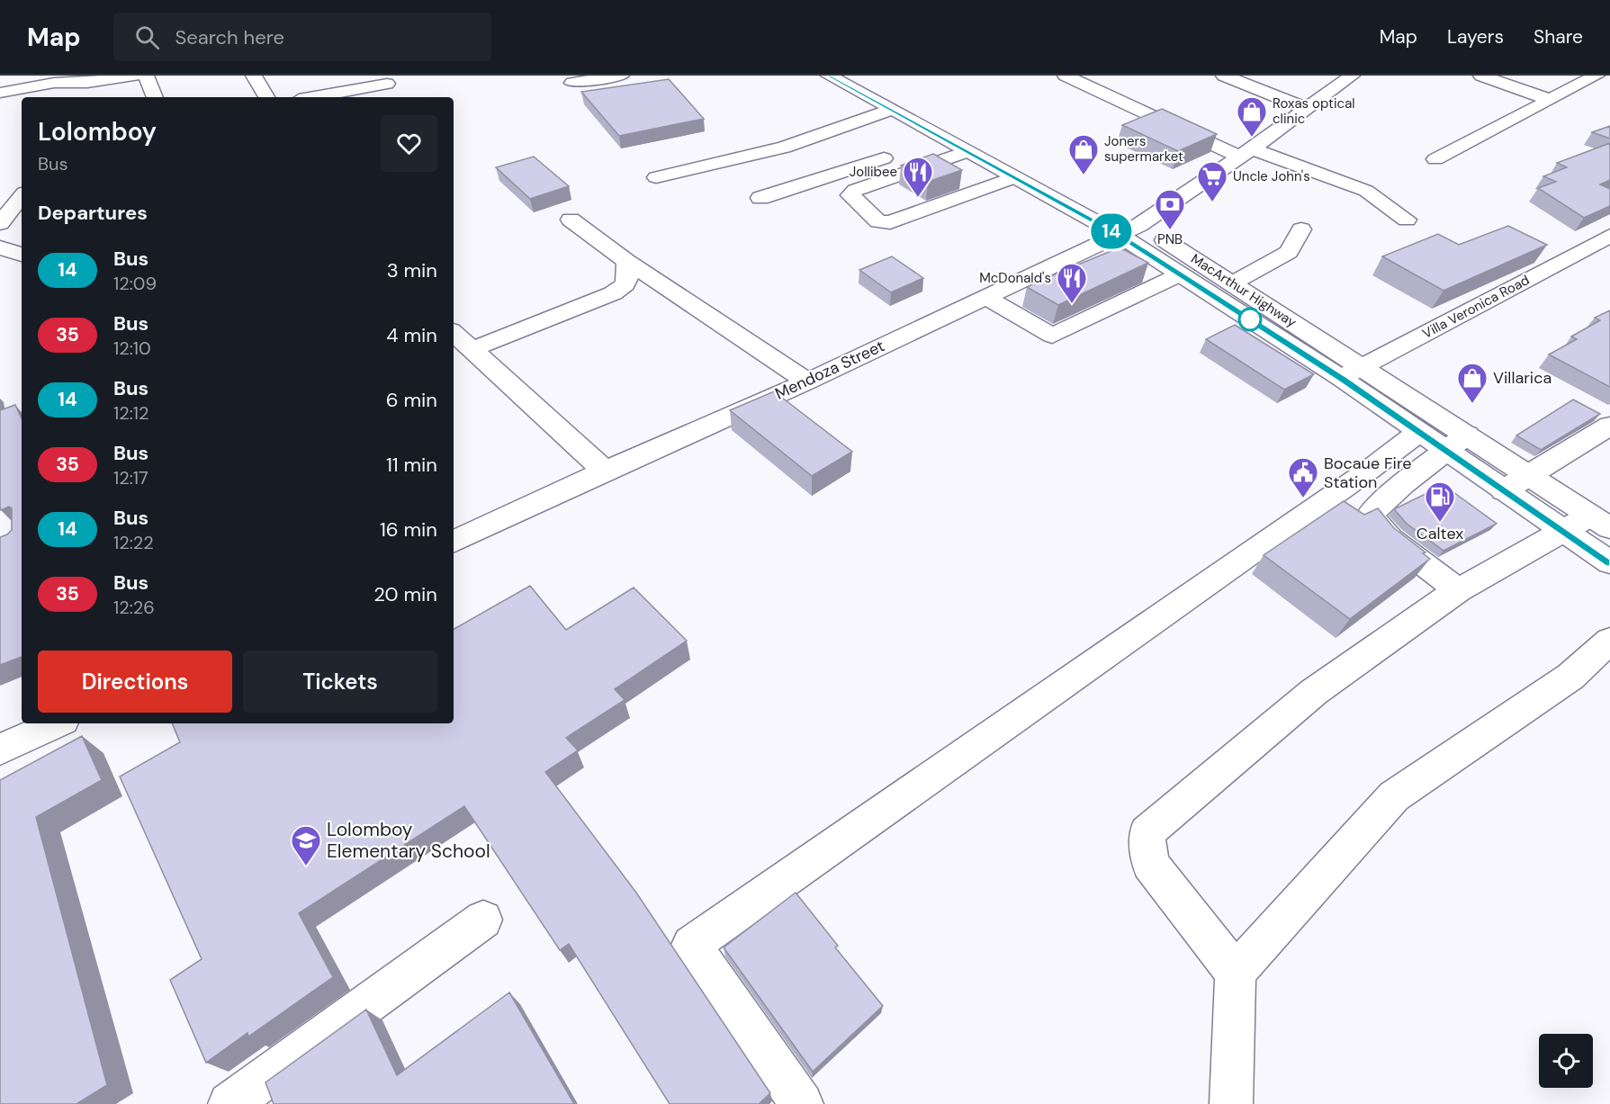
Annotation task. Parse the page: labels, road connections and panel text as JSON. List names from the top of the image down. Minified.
{"streets":{"main road":["MacArthur Highway","Villa Veronica Road","Mendoza Street"]},"crossings":[["MacArthur Highway","Villa Veronica Road"],["MacArthur Highway","Mendoza Street"]],"places":{"shop":["Roxas optical clinic","Joners supermarket","Villarica"],"restaurant":["Jollibee","McDonald's"],"supermarket":["Uncle John's"],"bank":["PNB"],"public building":["Bocaue Fire Station"],"fuel station":["Caltex"],"school or university":["Lolomboy Elementary School"]},"lines":["bus line 14"],"page":{"header":"Map","search":"Search here","nav":["Map","Layers","Share"],"on_map":"14","heading":[["Lolomboy","Bus"],"Departures"],"list":[{"mark":"14","name":"Bus","note":"12:09","value":"3 min"},{"mark":"35","name":"Bus","note":"12:10","value":"4 min"},{"mark":"14","name":"Bus","note":"12:12","value":"6 min"},{"mark":"35","name":"Bus","note":"12:17","value":"11 min"},{"mark":"14","name":"Bus","note":"12:22","value":"16 min"},{"mark":"35","name":"Bus","note":"12:26","value":"20 min"}],"buttons":["Directions","Tickets"]}}
